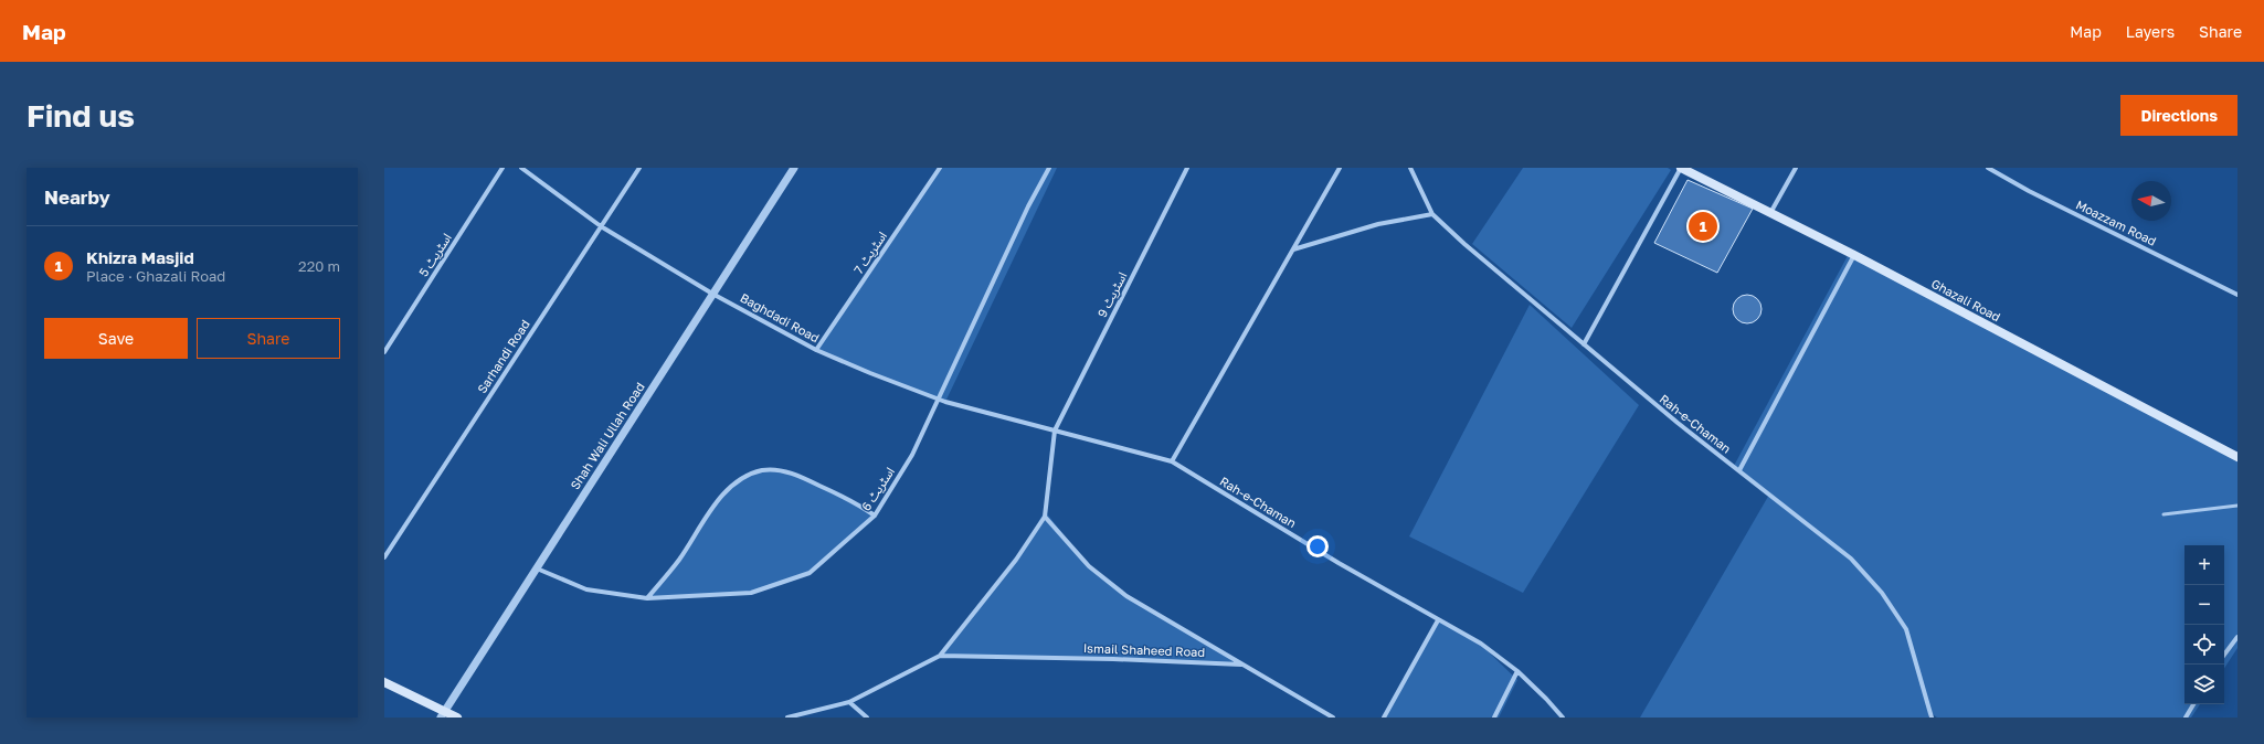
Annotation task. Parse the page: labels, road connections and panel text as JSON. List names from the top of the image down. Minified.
{"streets":{"main road":["Ghazali Road"],"street":["Moazzam Road","اسٹریٹ 7","اسٹریٹ 5","اسٹریٹ 9","Baghdadi Road","Sarhandi Road","Rah-e-Chaman","Shah Wali Ullah Road","اسٹریٹ 6","Ismail Shaheed Road"]},"crossings":[["اسٹریٹ 7","Baghdadi Road"],["اسٹریٹ 9","Baghdadi Road"],["اسٹریٹ 9","Rah-e-Chaman"],["Baghdadi Road","Sarhandi Road"],["Baghdadi Road","Rah-e-Chaman"],["Baghdadi Road","Shah Wali Ullah Road"],["Baghdadi Road","اسٹریٹ 6"],["Shah Wali Ullah Road","اسٹریٹ 6"]],"north":"left","page":{"header":"Map","nav":["Map","Layers","Share"],"buttons":["Directions",["Save","Share"]],"title":"Find us","heading":"Nearby","pins":"1","list":[{"mark":"1","name":"Khizra Masjid","note":"Place · Ghazali Road","value":"220 m"}],"map_buttons":["+","−"]}}
